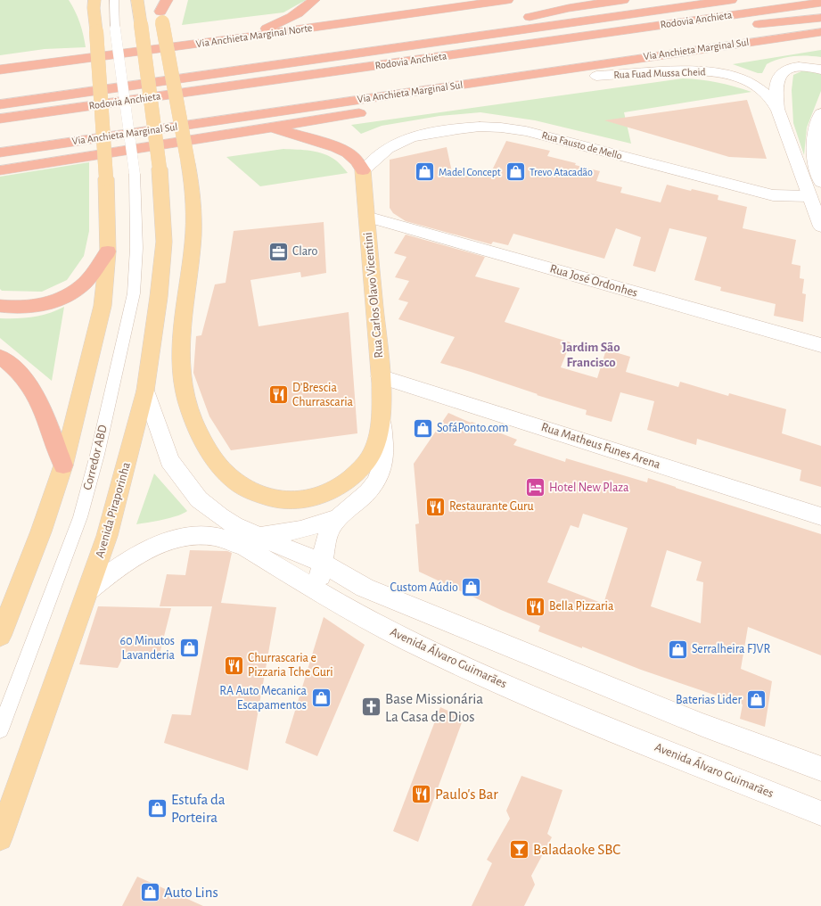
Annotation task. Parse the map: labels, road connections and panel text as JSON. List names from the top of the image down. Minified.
{"streets":{"highway":["Rodovia Anchieta","Via Anchieta Marginal Norte","Via Anchieta Marginal Sul"],"main road":["Rua Carlos Olavo Vicentini","Avenida Piraporinha"],"street":["Rua Fuad Mussa Cheid","Rua Fausto de Mello","Rua José Ordonhes","Rua Matheus Funes Arena","Avenida Álvaro Guimarães"],"lane":["Corredor ABD"]},"crossings":[["Rua Fuad Mussa Cheid","Rua Fausto de Mello"],["Rua Fausto de Mello","Rua Carlos Olavo Vicentini"],["Rua José Ordonhes","Rua Carlos Olavo Vicentini"],["Rua Carlos Olavo Vicentini","Rua Matheus Funes Arena"],["Rua Carlos Olavo Vicentini","Avenida Álvaro Guimarães"],["Avenida Piraporinha","Avenida Álvaro Guimarães"]],"districts":["Jardim São Francisco"],"places":{"shop":["Madel Concept","Trevo Atacadão","SofáPonto.com","Custom Aúdio","60 Minutos Lavanderia","Serralheira FJVR","RA Auto Mecanica Escapamentos","Baterias Lider","Estufa da Porteira","Auto Lins"],"office":["Claro"],"restaurant":["D’Brescia Churrascaria","Restaurante Guru","Bella Pizzaria","Churrascaria e Pizzaria Tche Guri","Paulo's Bar"],"hotel":["Hotel New Plaza"],"church":["Base Missionária La Casa de Dios"],"bar":["Baladaoke SBC"]}}
